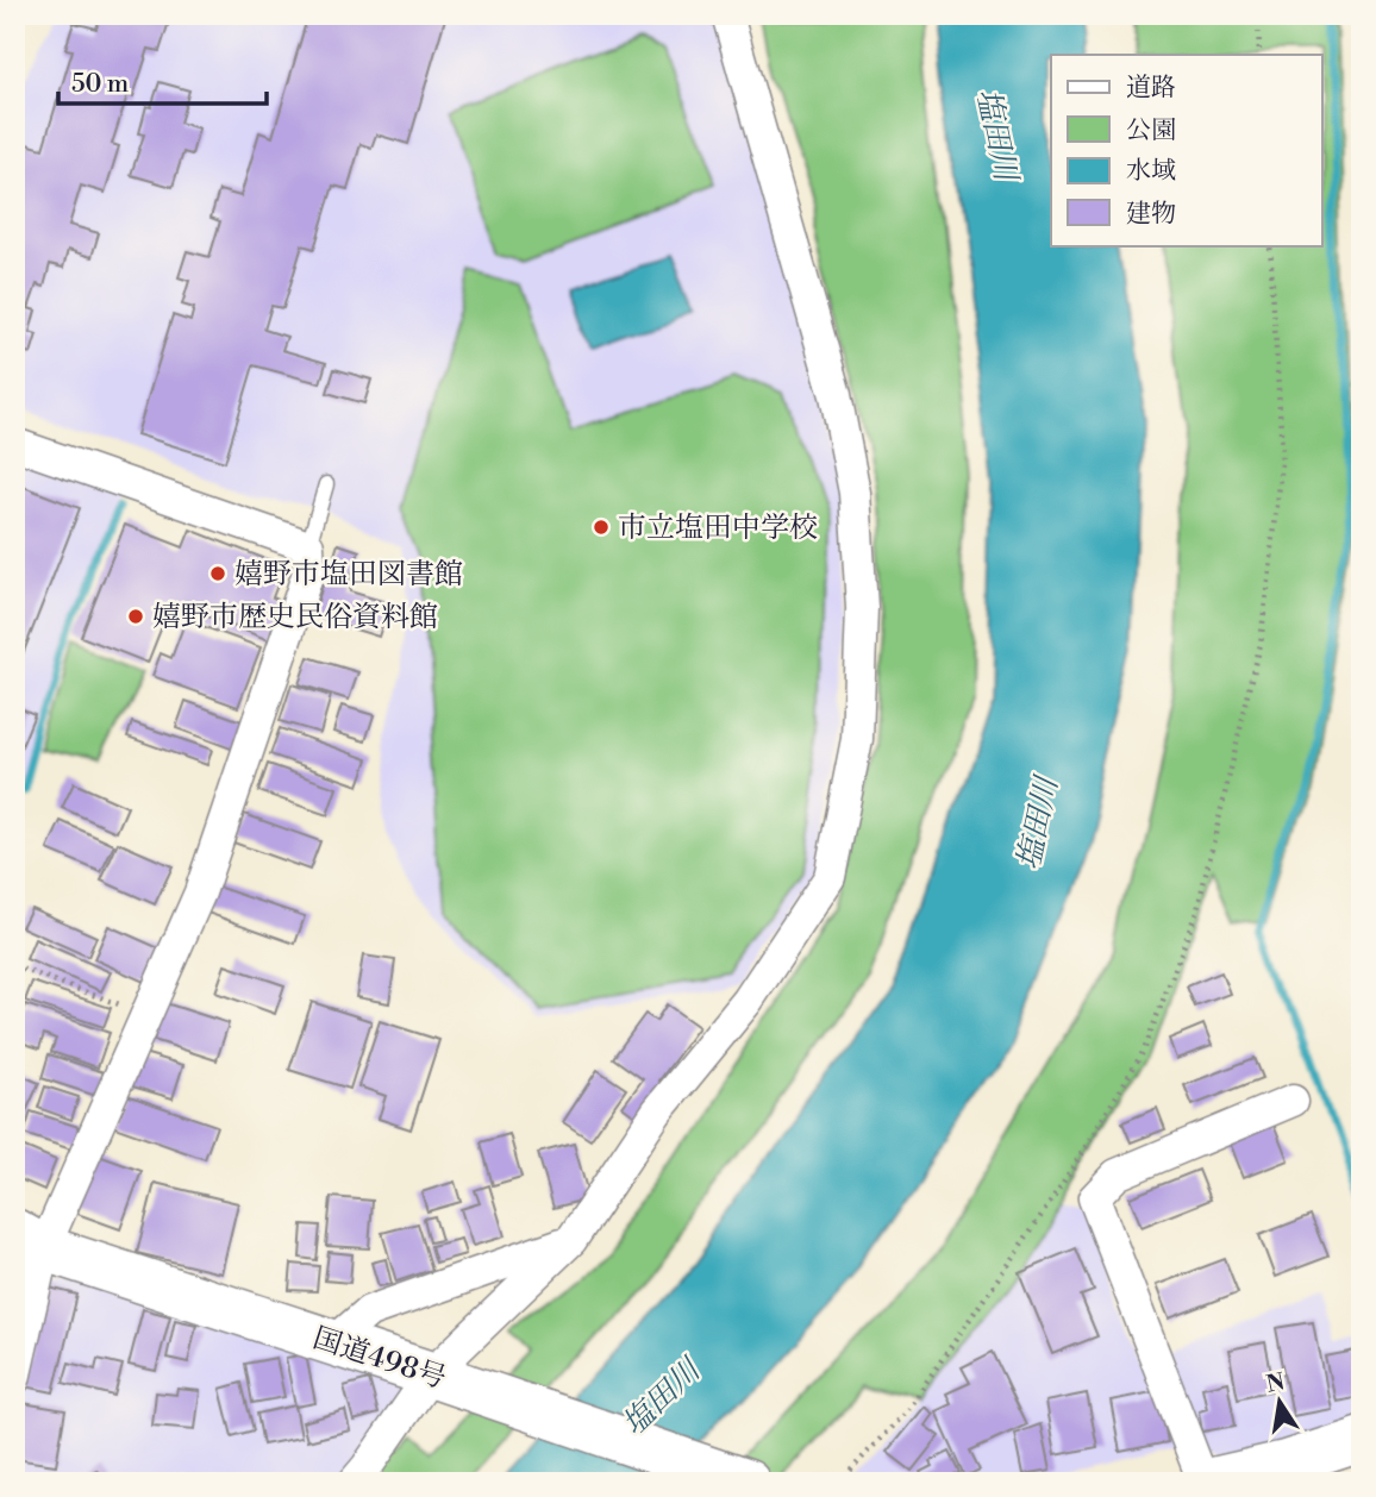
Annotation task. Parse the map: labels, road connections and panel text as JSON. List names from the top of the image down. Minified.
{"streets":{"highway":["国道498号"]},"water":["塩田川"],"places":["市立塩田中学校","嬉野市塩田図書館","嬉野市歴史民俗資料館"],"legend":["道路","公園","水域","建物"],"scale_bar":"50 m","north":"top"}
